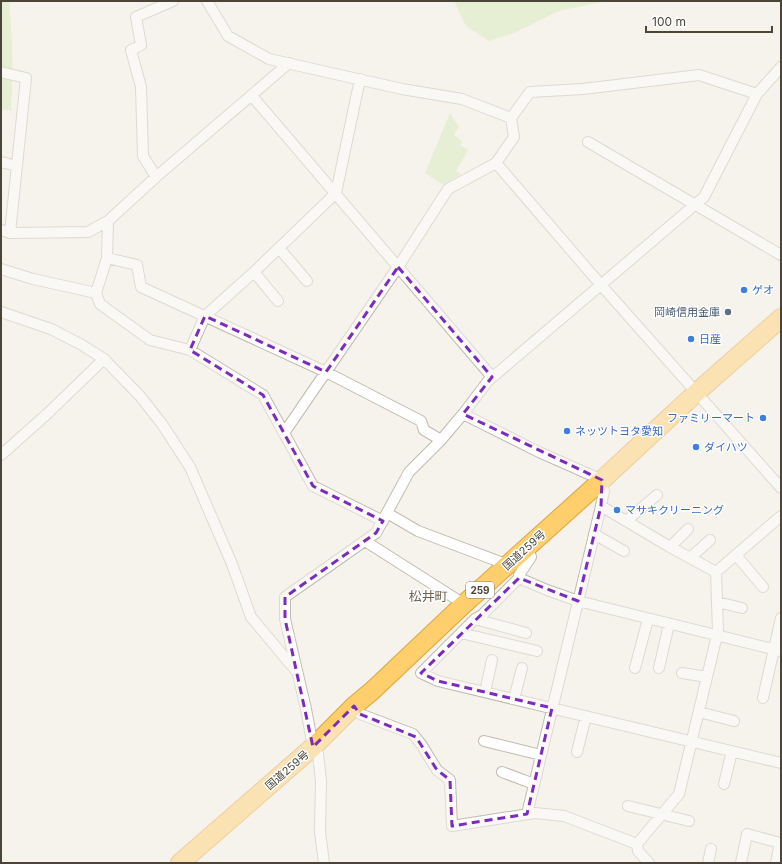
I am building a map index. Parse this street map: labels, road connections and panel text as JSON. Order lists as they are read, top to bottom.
{
  "streets": {
    "highway": ["国道259号", "259"]
  },
  "districts": ["松井町"],
  "places": [
    "ゲオ",
    "岡崎信用金庫",
    "日産",
    "ファミリーマート",
    "ネッツトヨタ愛知",
    "ダイハツ",
    "マサキクリーニング"
  ],
  "scale_bar": "100 m"
}
